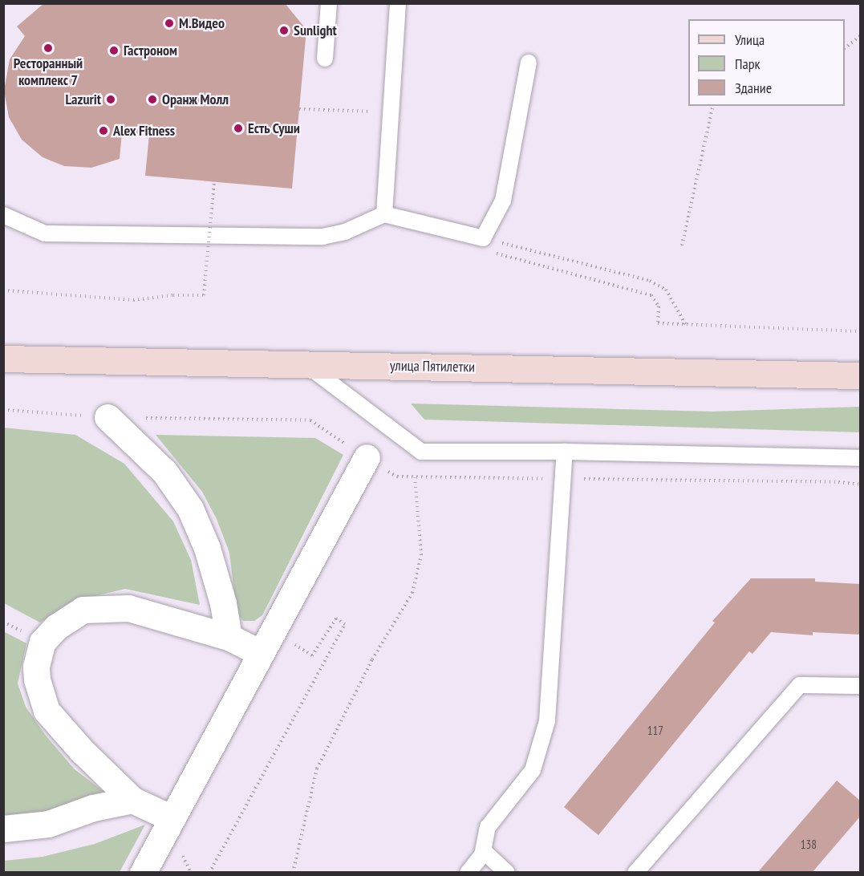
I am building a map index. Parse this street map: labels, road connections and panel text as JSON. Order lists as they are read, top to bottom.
{
  "streets": {
    "main road": ["улица Пятилетки"]
  },
  "places": [
    "М.Видео",
    "Sunlight",
    "Ресторанный комплекс 7",
    "Гастроном",
    "Lazurit",
    "Оранж Молл",
    "Есть Суши",
    "Alex Fitness"
  ],
  "house_numbers": ["117", "138"],
  "legend": ["Улица", "Парк", "Здание"]
}
